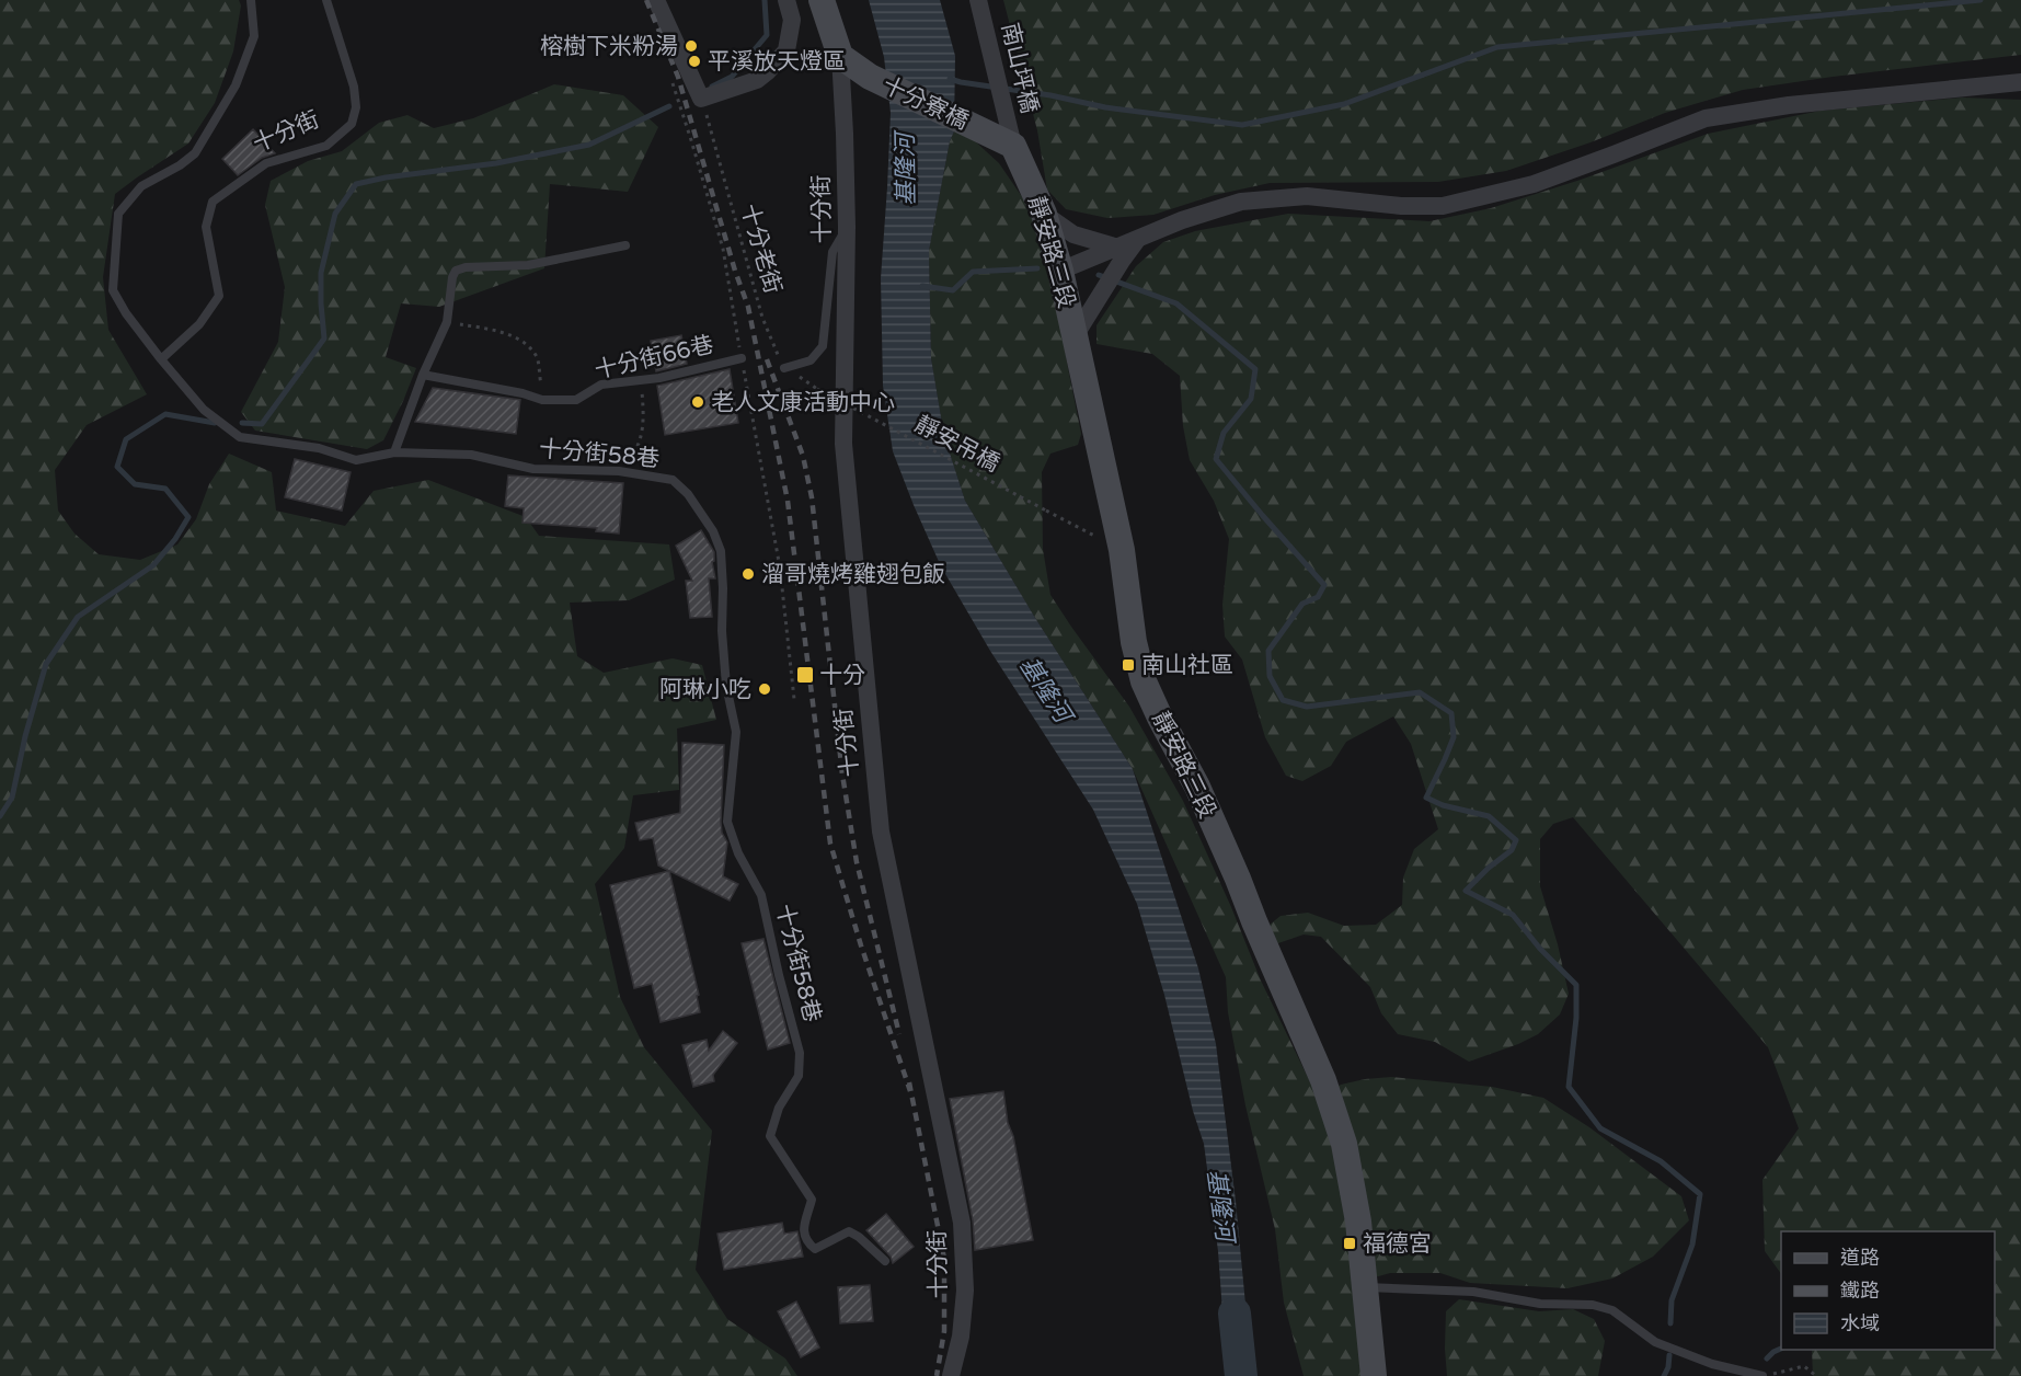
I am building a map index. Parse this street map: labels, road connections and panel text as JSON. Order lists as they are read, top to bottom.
{
  "streets": {
    "main road": ["十分寮橋", "靜安路三段"],
    "street": ["南山坪橋", "十分街"],
    "lane": ["十分街66巷", "十分街58巷"],
    "path": ["十分老街", "靜安吊橋"]
  },
  "crossings": [
    ["南山坪橋", "十分寮橋"],
    ["南山坪橋", "靜安路三段"],
    ["十分寮橋", "十分街"],
    ["十分寮橋", "靜安路三段"],
    ["十分街", "十分街58巷"],
    ["十分老街", "靜安吊橋"],
    ["靜安路三段", "靜安吊橋"]
  ],
  "water": ["基隆河"],
  "places": {
    "other": [
      "榕樹下米粉湯",
      "平溪放天燈區",
      "老人文康活動中心",
      "溜哥燒烤雞翅包飯",
      "阿琳小吃"
    ],
    "transit": ["南山社區", "十分", "福德宮"]
  },
  "legend": ["道路", "鐵路", "水域"]
}
